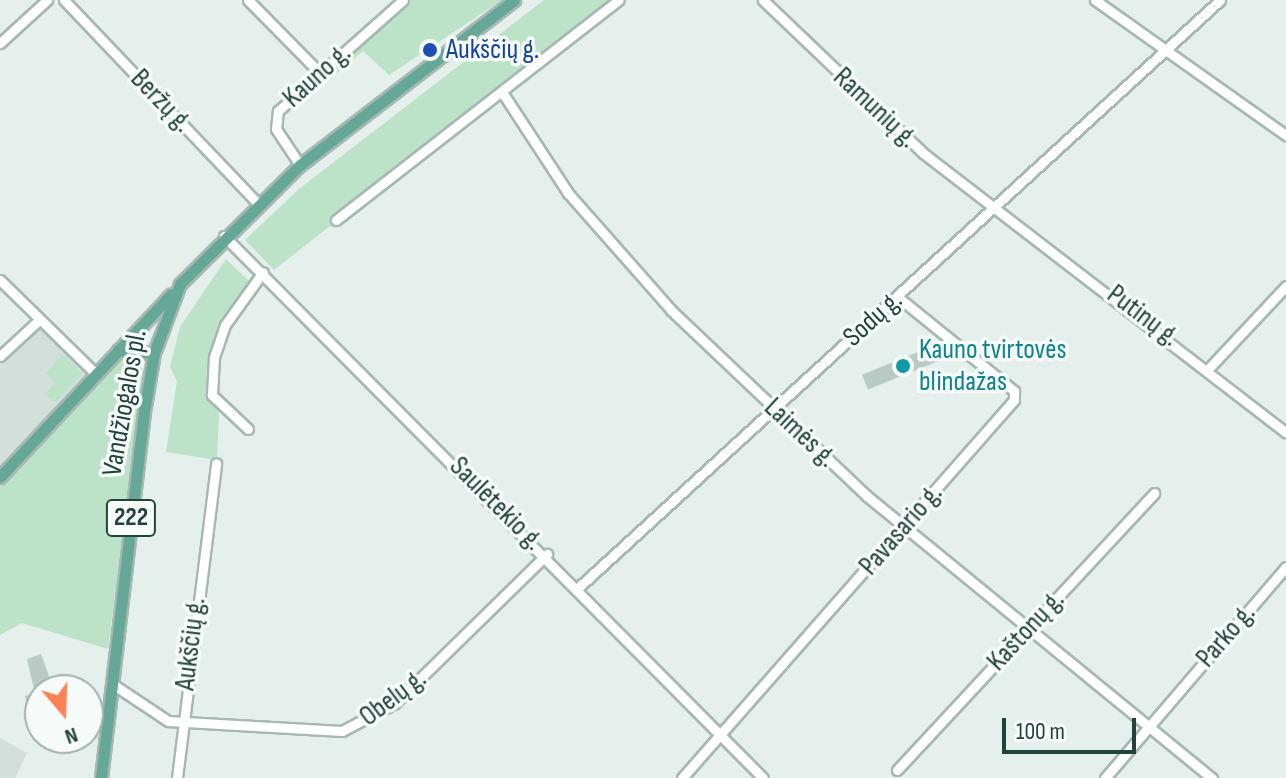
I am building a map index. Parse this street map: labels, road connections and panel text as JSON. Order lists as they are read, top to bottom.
{
  "streets": {
    "main road": ["Vandžiogalos pl.", "222"],
    "street": [
      "Kauno g.",
      "Beržų g.",
      "Ramunių g.",
      "Putinų g.",
      "Sodų g.",
      "Laimės g.",
      "Saulėtekio g.",
      "Pavasario g.",
      "Kaštonų g.",
      "Parko g.",
      "Aukščių g.",
      "Obelų g."
    ]
  },
  "crossings": [
    ["Kauno g.", "Vandžiogalos pl."],
    ["Beržų g.", "Vandžiogalos pl."],
    ["Ramunių g.", "Putinų g."],
    ["Ramunių g.", "Sodų g."],
    ["Putinų g.", "Sodų g."],
    ["Sodų g.", "Laimės g."],
    ["Sodų g.", "Saulėtekio g."],
    ["Sodų g.", "Pavasario g."],
    ["Vandžiogalos pl.", "Saulėtekio g."],
    ["Vandžiogalos pl.", "Obelų g."],
    ["Laimės g.", "Pavasario g."],
    ["Laimės g.", "Kaštonų g."],
    ["Laimės g.", "Parko g."],
    ["Saulėtekio g.", "Pavasario g."],
    ["Saulėtekio g.", "Obelų g."],
    ["Aukščių g.", "Obelų g."]
  ],
  "places": ["Aukščių g.", "Kauno tvirtovės blindažas"],
  "scale_bar": "100 m",
  "north": "bottom"
}
